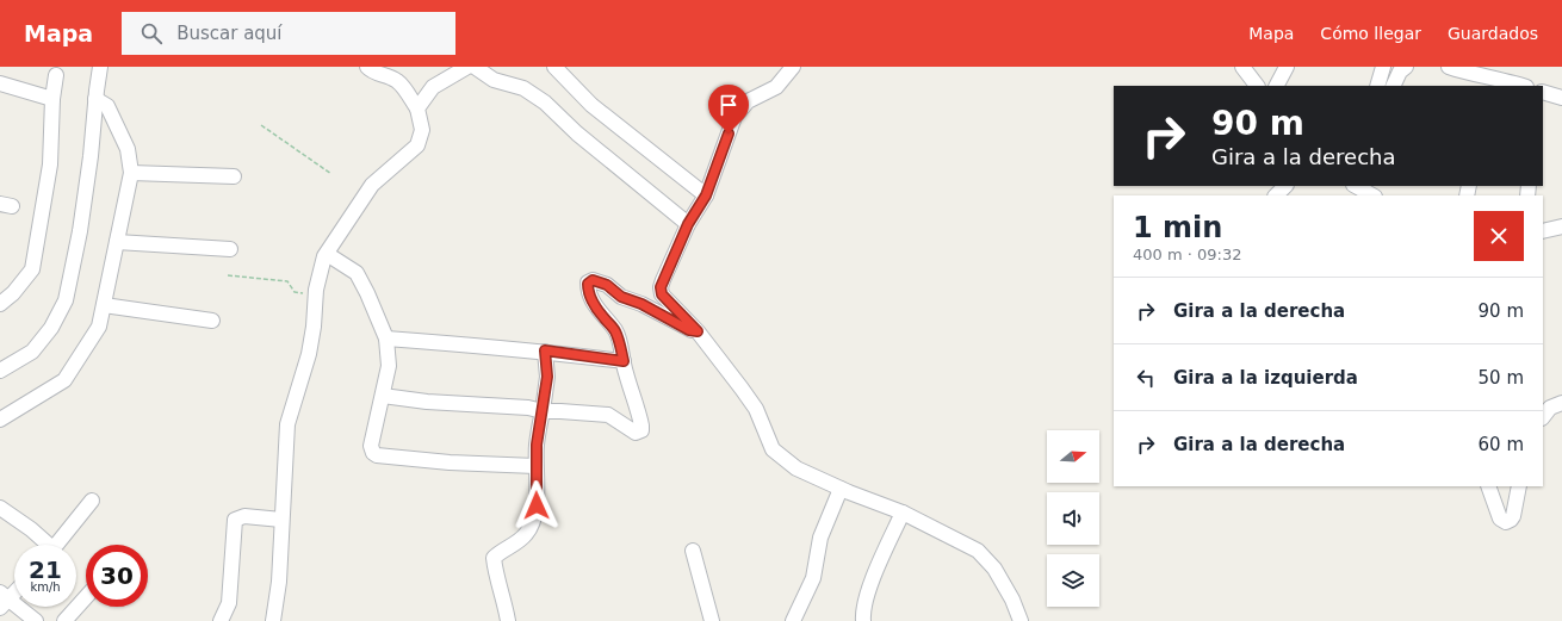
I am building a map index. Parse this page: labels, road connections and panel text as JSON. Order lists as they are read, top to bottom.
{
  "north": "right",
  "page": {
    "header": "Mapa",
    "search": "Buscar aquí",
    "nav": ["Mapa", "Cómo llegar", "Guardados"],
    "turn": ["90 m", "Gira a la derecha"],
    "heading": ["1 min", "400 m · 09:32"],
    "list": [
      {
        "name": "Gira a la derecha",
        "value": "90 m"
      },
      {
        "name": "Gira a la izquierda",
        "value": "50 m"
      },
      {
        "name": "Gira a la derecha",
        "value": "60 m"
      }
    ],
    "speed": "21 km/h",
    "limit": "30"
  }
}
